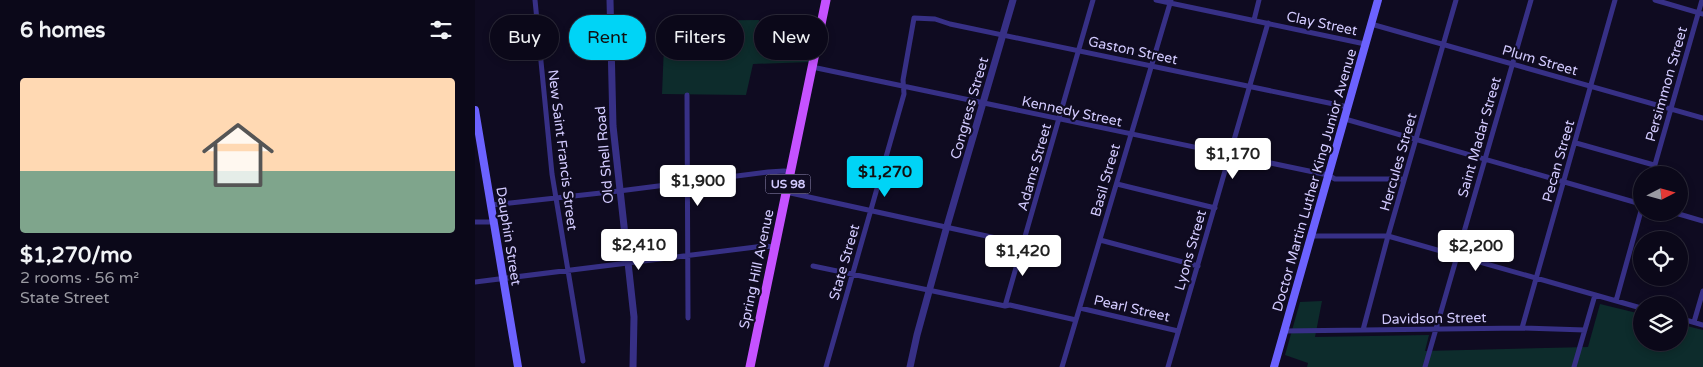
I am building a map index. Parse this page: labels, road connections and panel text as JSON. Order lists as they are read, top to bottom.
{
  "streets": {
    "main road": [
      "Doctor Martin Luther King Junior Avenue",
      "US 98",
      "Dauphin Street",
      "Spring Hill Avenue"
    ],
    "street": [
      "Clay Street",
      "Gaston Street",
      "Plum Street",
      "Persimmon Street",
      "Congress Street",
      "Kennedy Street",
      "Saint Madar Street",
      "New Saint Francis Street",
      "Old Shell Road",
      "Pecan Street",
      "Hercules Street",
      "Adams Street",
      "Basil Street",
      "Lyons Street",
      "State Street",
      "Pearl Street",
      "Davidson Street"
    ]
  },
  "crossings": [
    ["Clay Street", "Basil Street"],
    ["Clay Street", "Doctor Martin Luther King Junior Avenue"],
    ["Clay Street", "Lyons Street"],
    ["Gaston Street", "Congress Street"],
    ["Gaston Street", "Adams Street"],
    ["Gaston Street", "Basil Street"],
    ["Gaston Street", "Doctor Martin Luther King Junior Avenue"],
    ["Gaston Street", "Lyons Street"],
    ["Gaston Street", "State Street"],
    ["Plum Street", "Persimmon Street"],
    ["Plum Street", "Saint Madar Street"],
    ["Plum Street", "Pecan Street"],
    ["Plum Street", "Hercules Street"],
    ["Plum Street", "Doctor Martin Luther King Junior Avenue"],
    ["Congress Street", "Kennedy Street"],
    ["Kennedy Street", "Hercules Street"],
    ["Kennedy Street", "Adams Street"],
    ["Kennedy Street", "Basil Street"],
    ["Kennedy Street", "Doctor Martin Luther King Junior Avenue"],
    ["Kennedy Street", "Lyons Street"],
    ["Kennedy Street", "State Street"],
    ["Kennedy Street", "Spring Hill Avenue"],
    ["Saint Madar Street", "Davidson Street"],
    ["Pecan Street", "Davidson Street"],
    ["Hercules Street", "Davidson Street"],
    ["Basil Street", "Pearl Street"],
    ["Doctor Martin Luther King Junior Avenue", "Davidson Street"],
    ["Lyons Street", "Pearl Street"]
  ],
  "north": "right",
  "page": {
    "heading": "6 homes",
    "chip": [
      "Buy",
      "Rent",
      "Filters",
      "New"
    ],
    "list": [
      {
        "name": "$1,270/mo",
        "note": "2 rooms · 56 m² · State Street"
      }
    ],
    "price": [
      "$1,170",
      "$1,270",
      "$1,900",
      "$2,410",
      "$2,200",
      "$1,420"
    ]
  }
}
